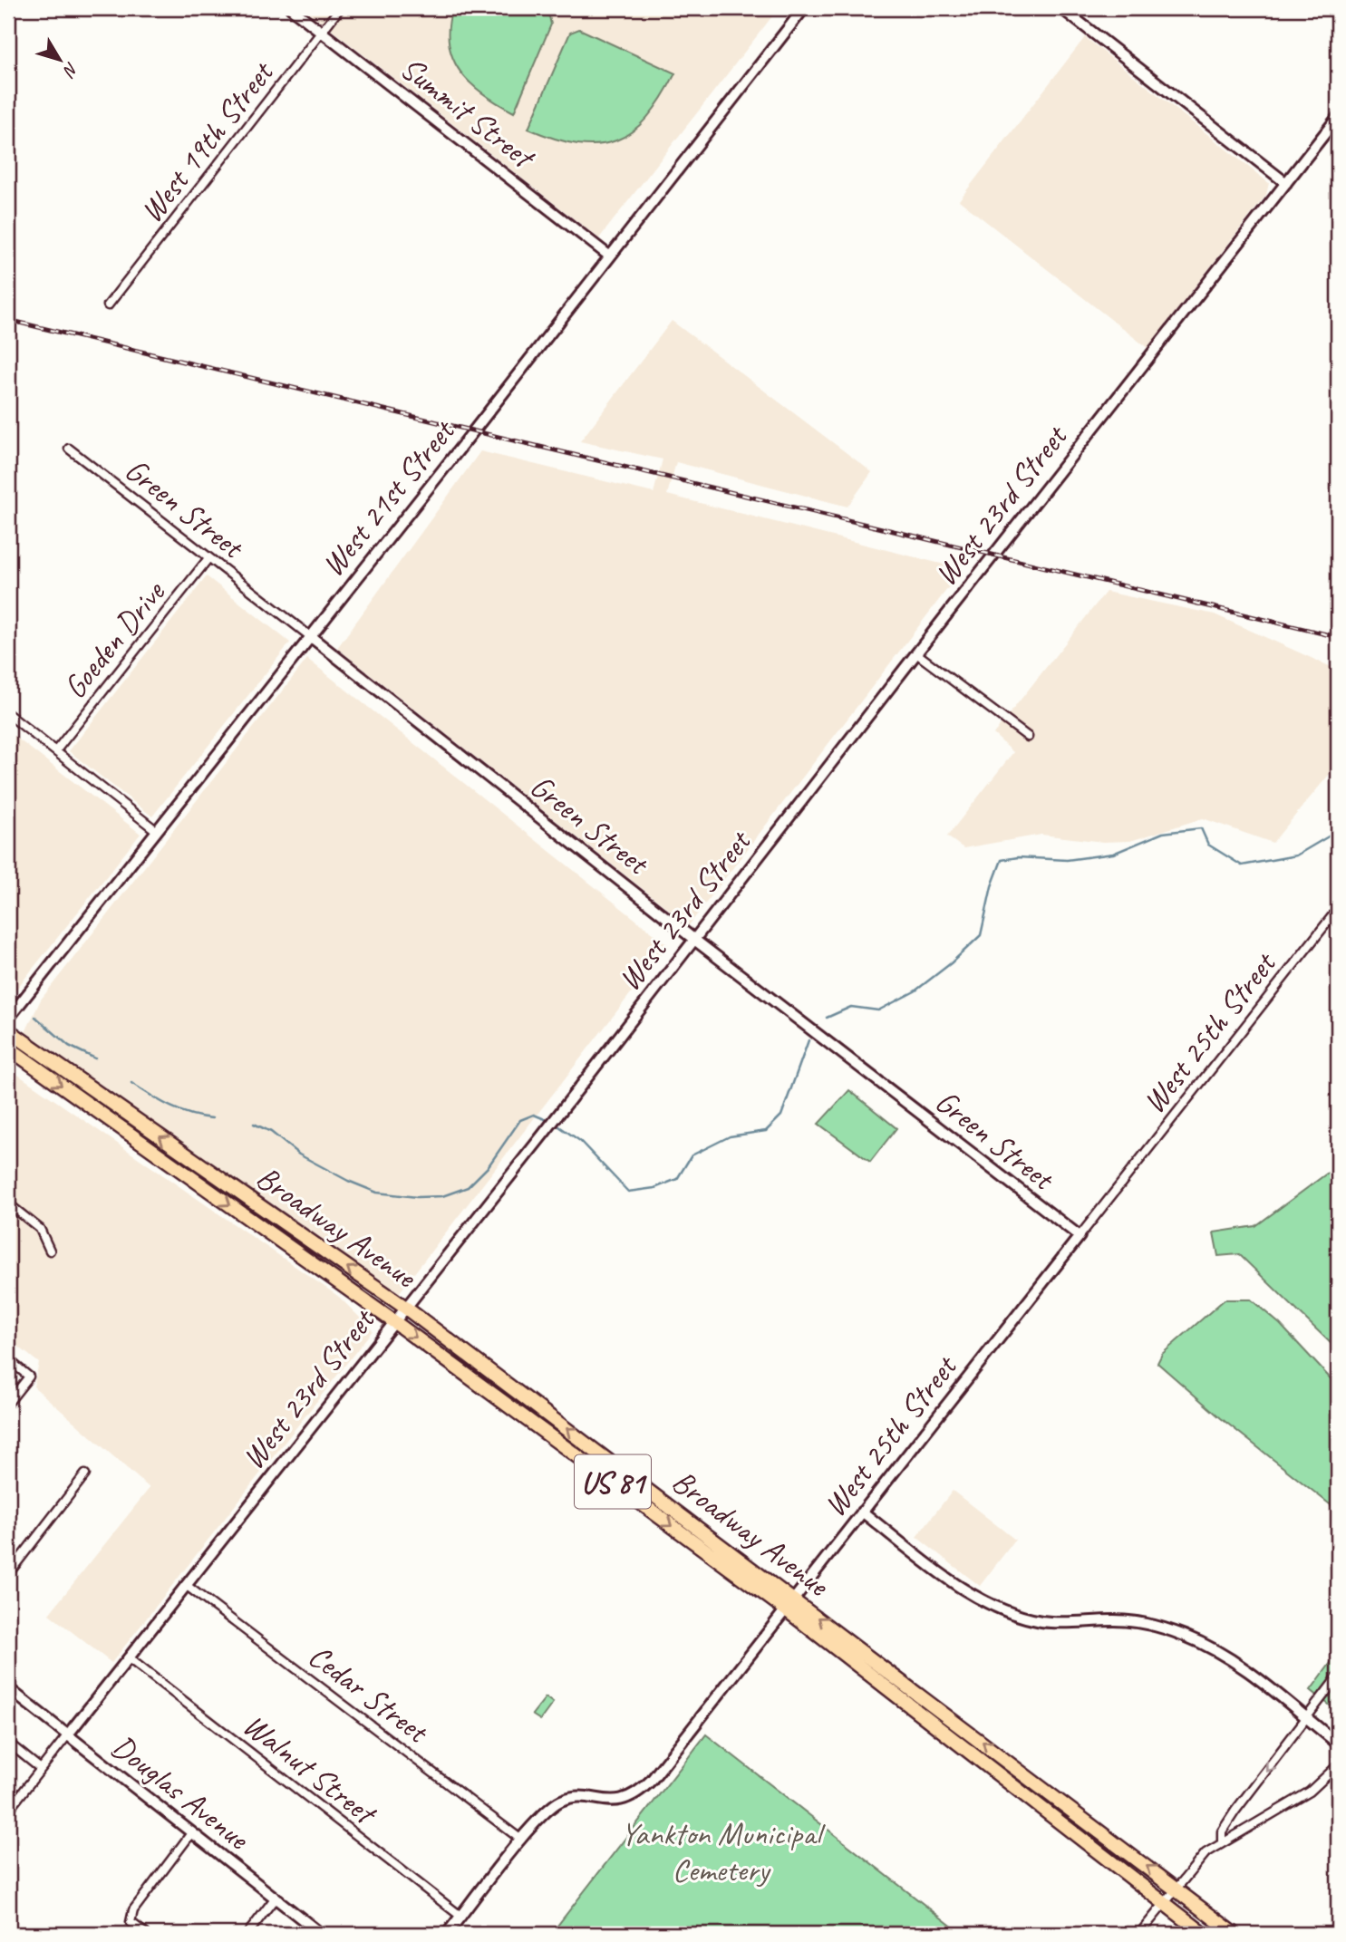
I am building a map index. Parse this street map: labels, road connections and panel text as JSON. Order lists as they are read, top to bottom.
{
  "streets": {
    "highway": ["Broadway Avenue", "US 81"],
    "street": [
      "Summit Street",
      "West 19th Street",
      "West 21st Street",
      "West 23rd Street",
      "Green Street",
      "Goeden Drive",
      "West 25th Street",
      "Cedar Street",
      "Walnut Street",
      "Douglas Avenue"
    ]
  },
  "crossings": [
    ["Summit Street", "West 19th Street"],
    ["Summit Street", "West 21st Street"],
    ["West 21st Street", "Green Street"],
    ["West 23rd Street", "Green Street"],
    ["West 23rd Street", "Broadway Avenue"],
    ["West 23rd Street", "Cedar Street"],
    ["West 23rd Street", "Walnut Street"],
    ["West 23rd Street", "Douglas Avenue"],
    ["Green Street", "Goeden Drive"],
    ["Green Street", "West 25th Street"],
    ["West 25th Street", "Broadway Avenue"],
    ["West 25th Street", "Cedar Street"],
    ["West 25th Street", "Walnut Street"]
  ],
  "parks": ["Yankton Municipal Cemetery"],
  "north": "bottom right"
}
